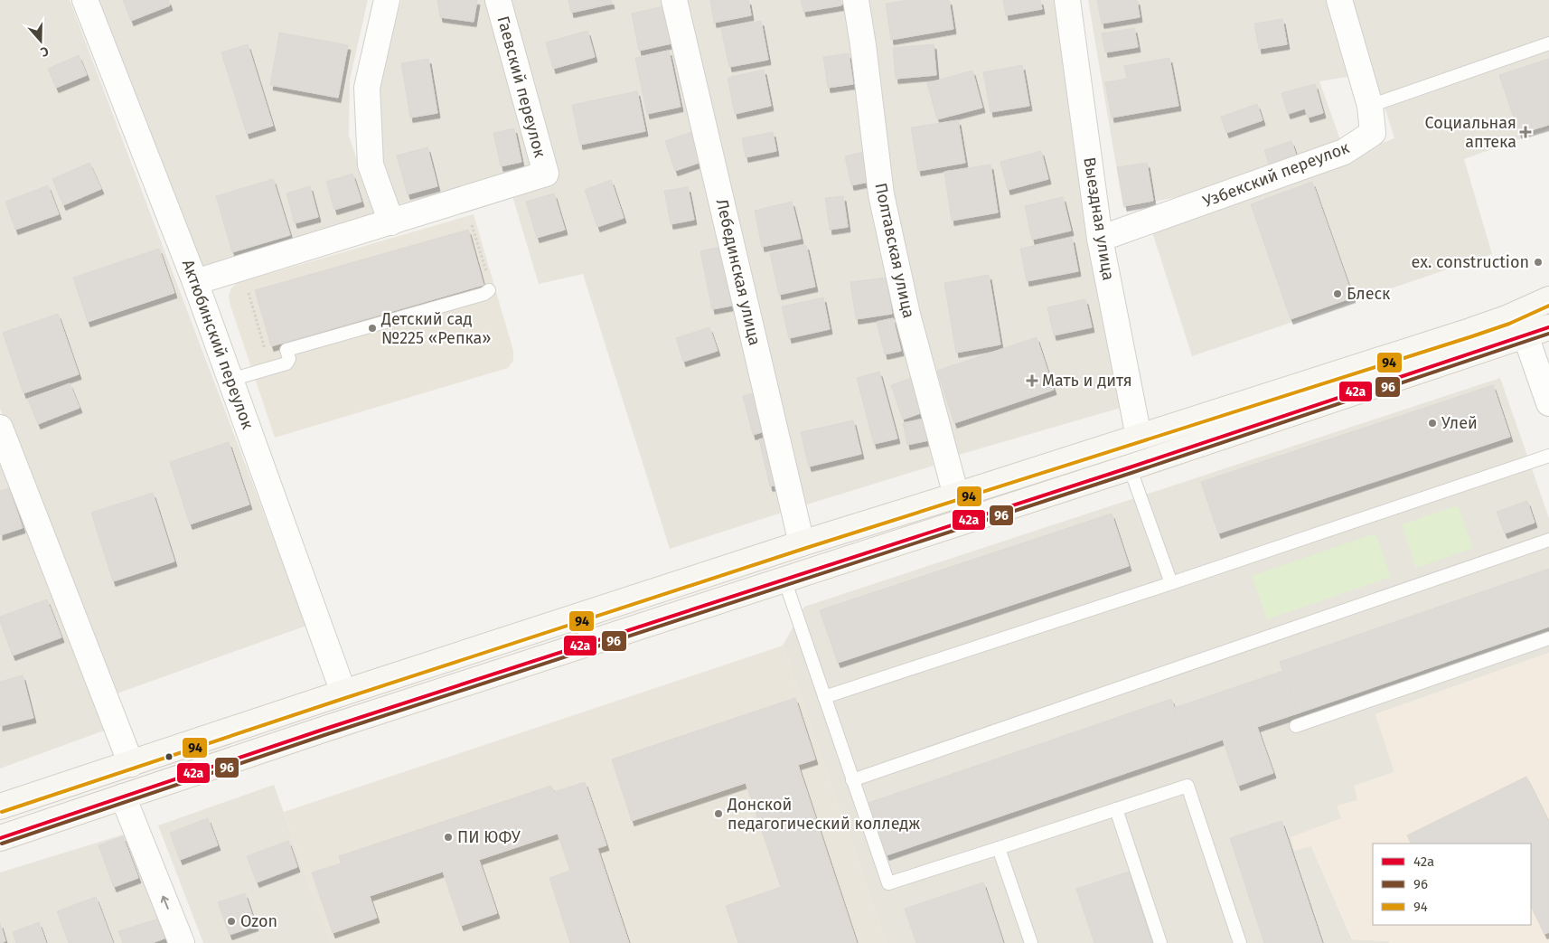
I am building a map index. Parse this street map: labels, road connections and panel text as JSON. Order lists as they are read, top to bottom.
{
  "streets": {
    "street": [
      "Гаевский переулок",
      "Узбекский переулок",
      "Выездная улица",
      "Полтавская улица",
      "Лебединская улица",
      "Актюбинский переулок"
    ]
  },
  "crossings": [
    ["Гаевский переулок", "Актюбинский переулок"],
    ["Узбекский переулок", "Выездная улица"]
  ],
  "places": {
    "health": ["Социальная аптека", "Мать и дитя"],
    "other": [
      "ex. construction",
      "Блеск",
      "Детский сад №225 «Репка»",
      "Улей",
      "Донской педагогический колледж",
      "ПИ ЮФУ",
      "Ozon"
    ]
  },
  "lines": ["transit line 94", "transit line 42a", "transit line 96"],
  "legend": ["42a", "96", "94"],
  "north": "bottom"
}
